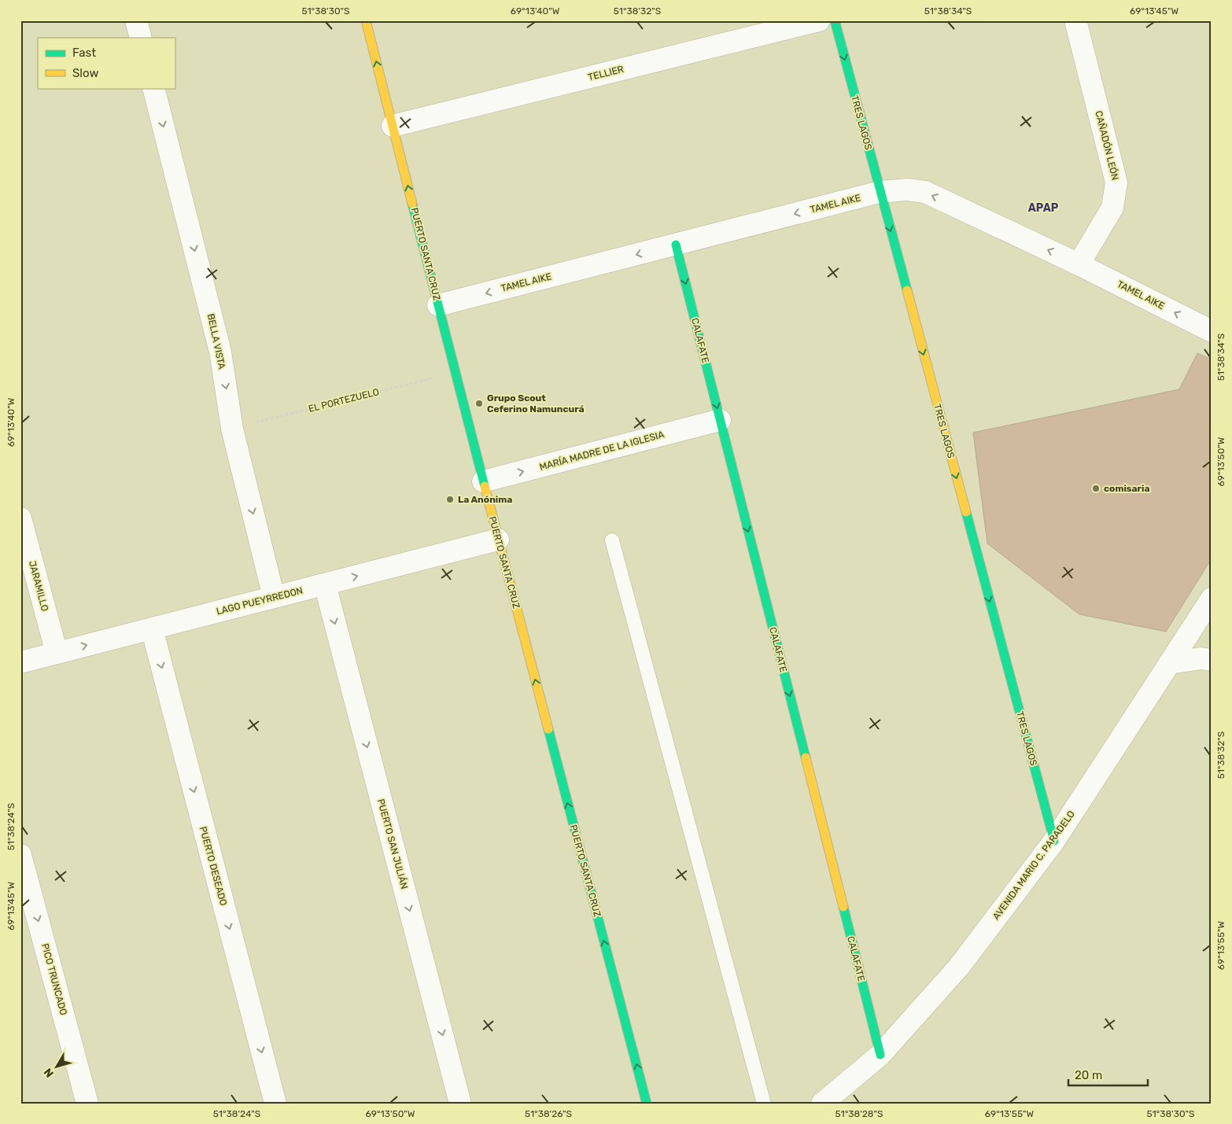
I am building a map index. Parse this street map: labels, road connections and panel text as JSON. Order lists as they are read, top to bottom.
{
  "streets": {
    "street": [
      "TELLIER",
      "TRES LAGOS",
      "CAÑADÓN LEÓN",
      "TAMEL AIKE",
      "PUERTO SANTA CRUZ",
      "CALAFATE",
      "BELLA VISTA",
      "MARÍA MADRE DE LA IGLESIA",
      "JARAMILLO",
      "LAGO PUEYRREDON",
      "PUERTO SAN JULIÁN",
      "AVENIDA MARIO C. PARADELO",
      "PUERTO DESEADO",
      "PICO TRUNCADO"
    ],
    "path": ["EL PORTEZUELO"]
  },
  "crossings": [
    ["TELLIER", "PUERTO SANTA CRUZ"],
    ["TRES LAGOS", "TAMEL AIKE"],
    ["TRES LAGOS", "AVENIDA MARIO C. PARADELO"],
    ["CAÑADÓN LEÓN", "TAMEL AIKE"],
    ["TAMEL AIKE", "PUERTO SANTA CRUZ"],
    ["TAMEL AIKE", "CALAFATE"],
    ["PUERTO SANTA CRUZ", "EL PORTEZUELO"],
    ["PUERTO SANTA CRUZ", "MARÍA MADRE DE LA IGLESIA"],
    ["PUERTO SANTA CRUZ", "LAGO PUEYRREDON"],
    ["CALAFATE", "MARÍA MADRE DE LA IGLESIA"],
    ["CALAFATE", "AVENIDA MARIO C. PARADELO"],
    ["BELLA VISTA", "EL PORTEZUELO"],
    ["BELLA VISTA", "LAGO PUEYRREDON"],
    ["JARAMILLO", "LAGO PUEYRREDON"],
    ["LAGO PUEYRREDON", "PUERTO SAN JULIÁN"],
    ["LAGO PUEYRREDON", "PUERTO DESEADO"]
  ],
  "one_way": [
    "TRES LAGOS",
    "TAMEL AIKE",
    "PUERTO SANTA CRUZ",
    "CALAFATE",
    "BELLA VISTA",
    "MARÍA MADRE DE LA IGLESIA",
    "LAGO PUEYRREDON",
    "PUERTO SAN JULIÁN",
    "PUERTO DESEADO",
    "PICO TRUNCADO"
  ],
  "districts": ["APAP"],
  "places": ["Grupo Scout Ceferino Namuncurá", "comisaria", "La Anónima"],
  "legend": ["Fast", "Slow"],
  "scale_bar": "20 m",
  "north": "bottom left",
  "coordinates": [
    "51°38'30\"S",
    "69°13'40\"W",
    "51°38'32\"S",
    "51°38'34\"S",
    "69°13'45\"W",
    "69°13'50\"W",
    "51°38'24\"S",
    "69°13'55\"W",
    "51°38'26\"S",
    "51°38'28\"S"
  ]
}
